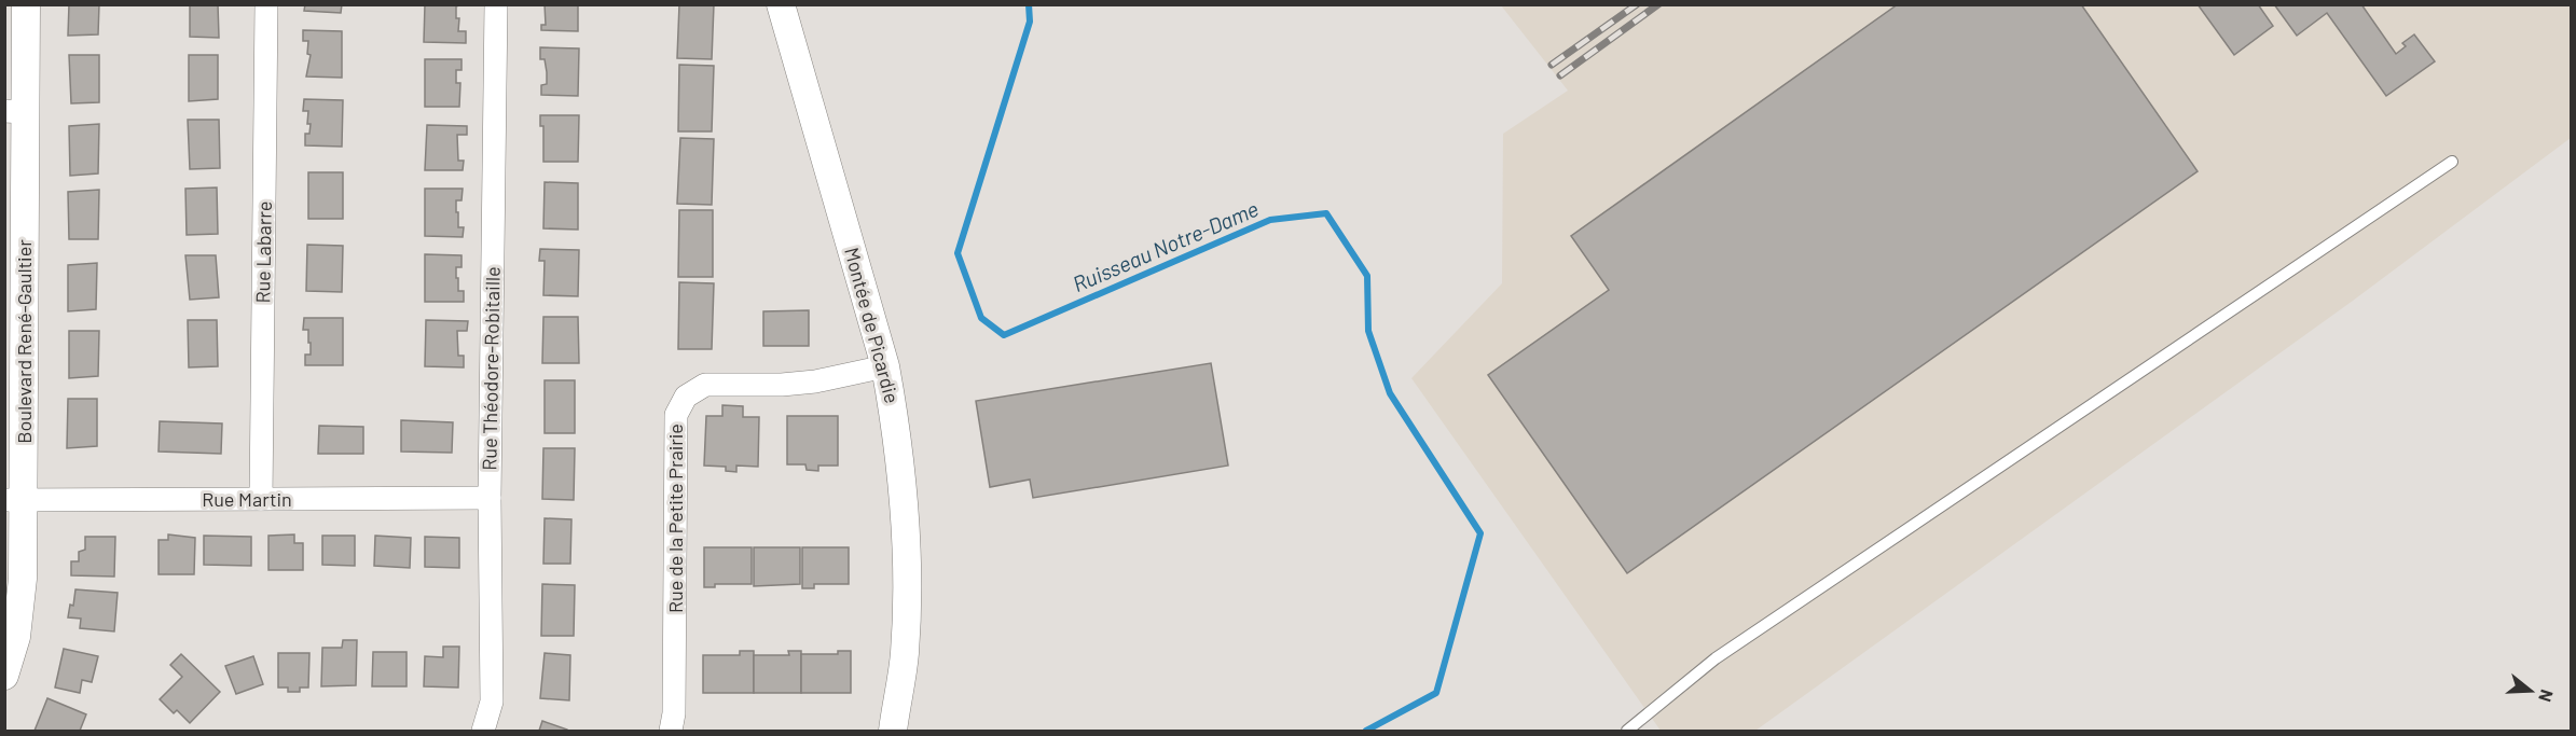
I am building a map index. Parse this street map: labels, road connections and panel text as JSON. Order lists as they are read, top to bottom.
{
  "streets": {
    "street": [
      "Rue Labarre",
      "Montée de Picardie",
      "Boulevard René-Gaultier",
      "Rue Théodore-Robitaille",
      "Rue Martin",
      "Rue de la Petite Prairie"
    ]
  },
  "crossings": [
    ["Rue Labarre", "Rue Martin"],
    ["Montée de Picardie", "Rue de la Petite Prairie"],
    ["Boulevard René-Gaultier", "Rue Martin"],
    ["Rue Théodore-Robitaille", "Rue Martin"]
  ],
  "water": ["Ruisseau Notre-Dame"],
  "north": "right"
}
